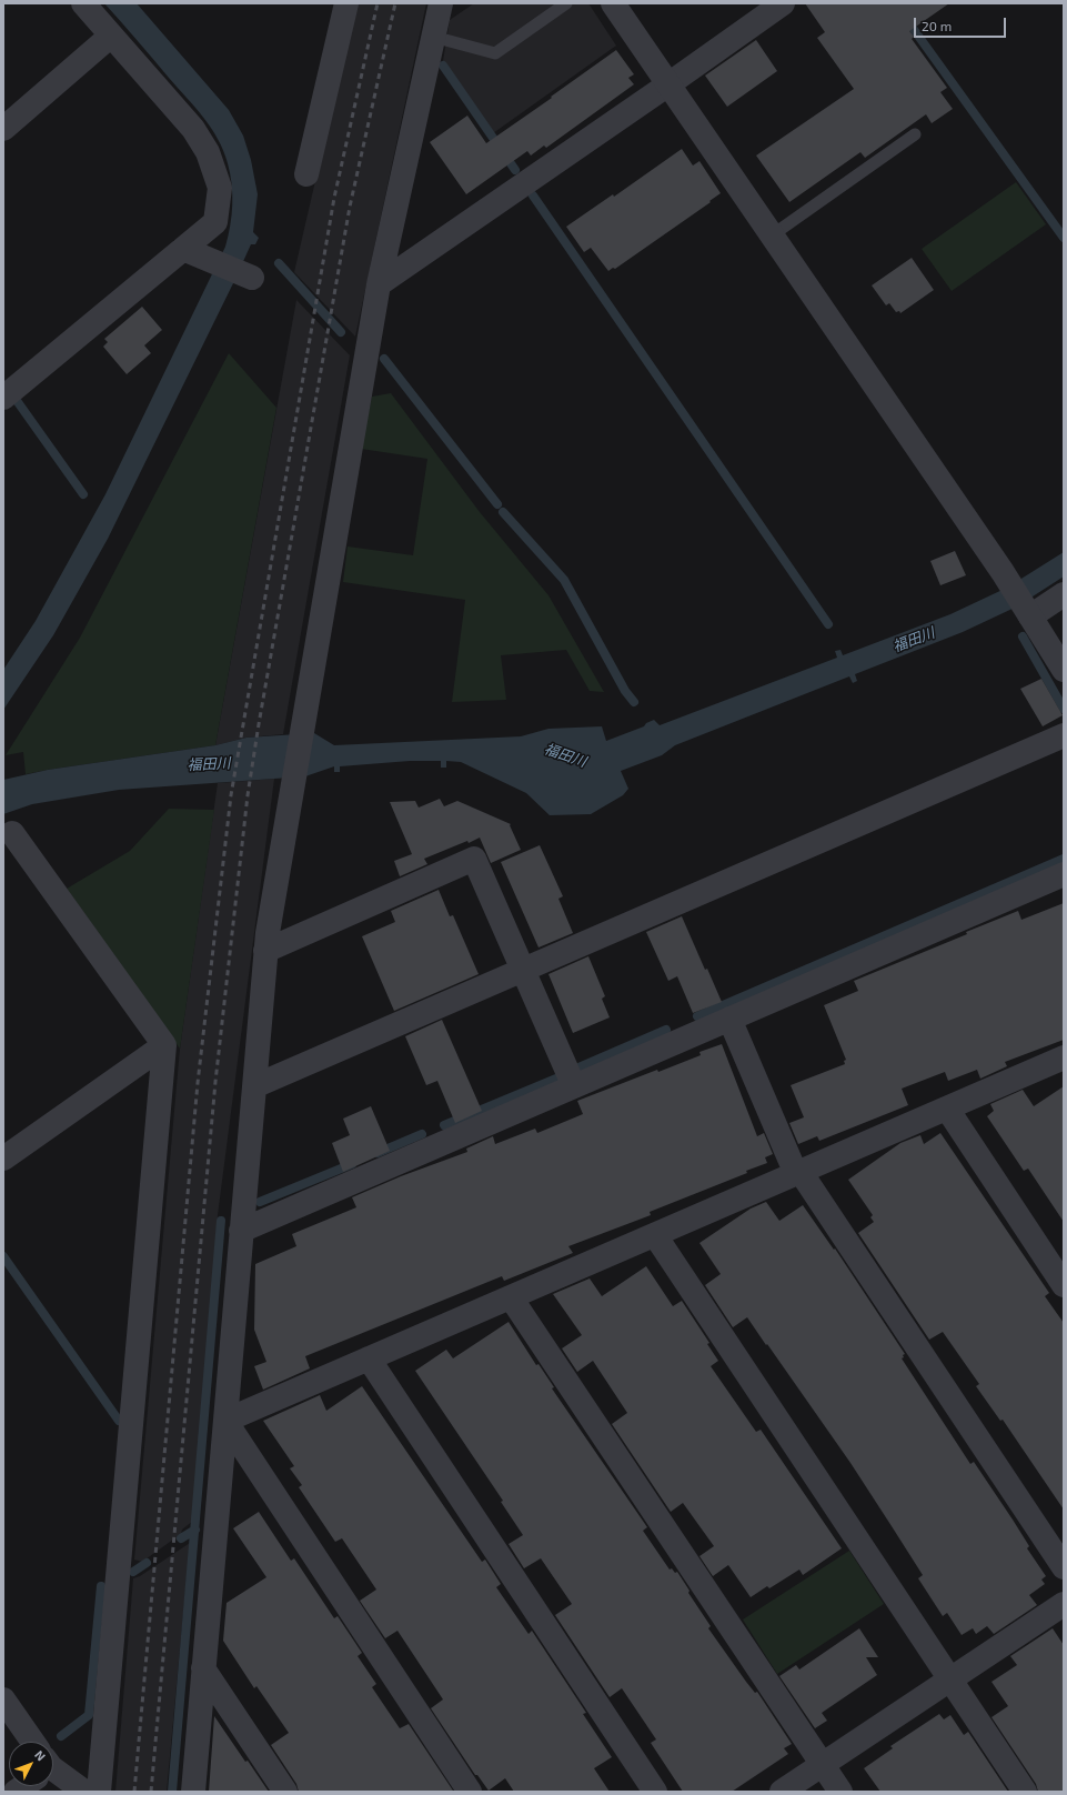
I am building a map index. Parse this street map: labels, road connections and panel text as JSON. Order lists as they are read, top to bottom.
{
  "water": ["福田川"],
  "scale_bar": "20 m",
  "north": "top right"
}
